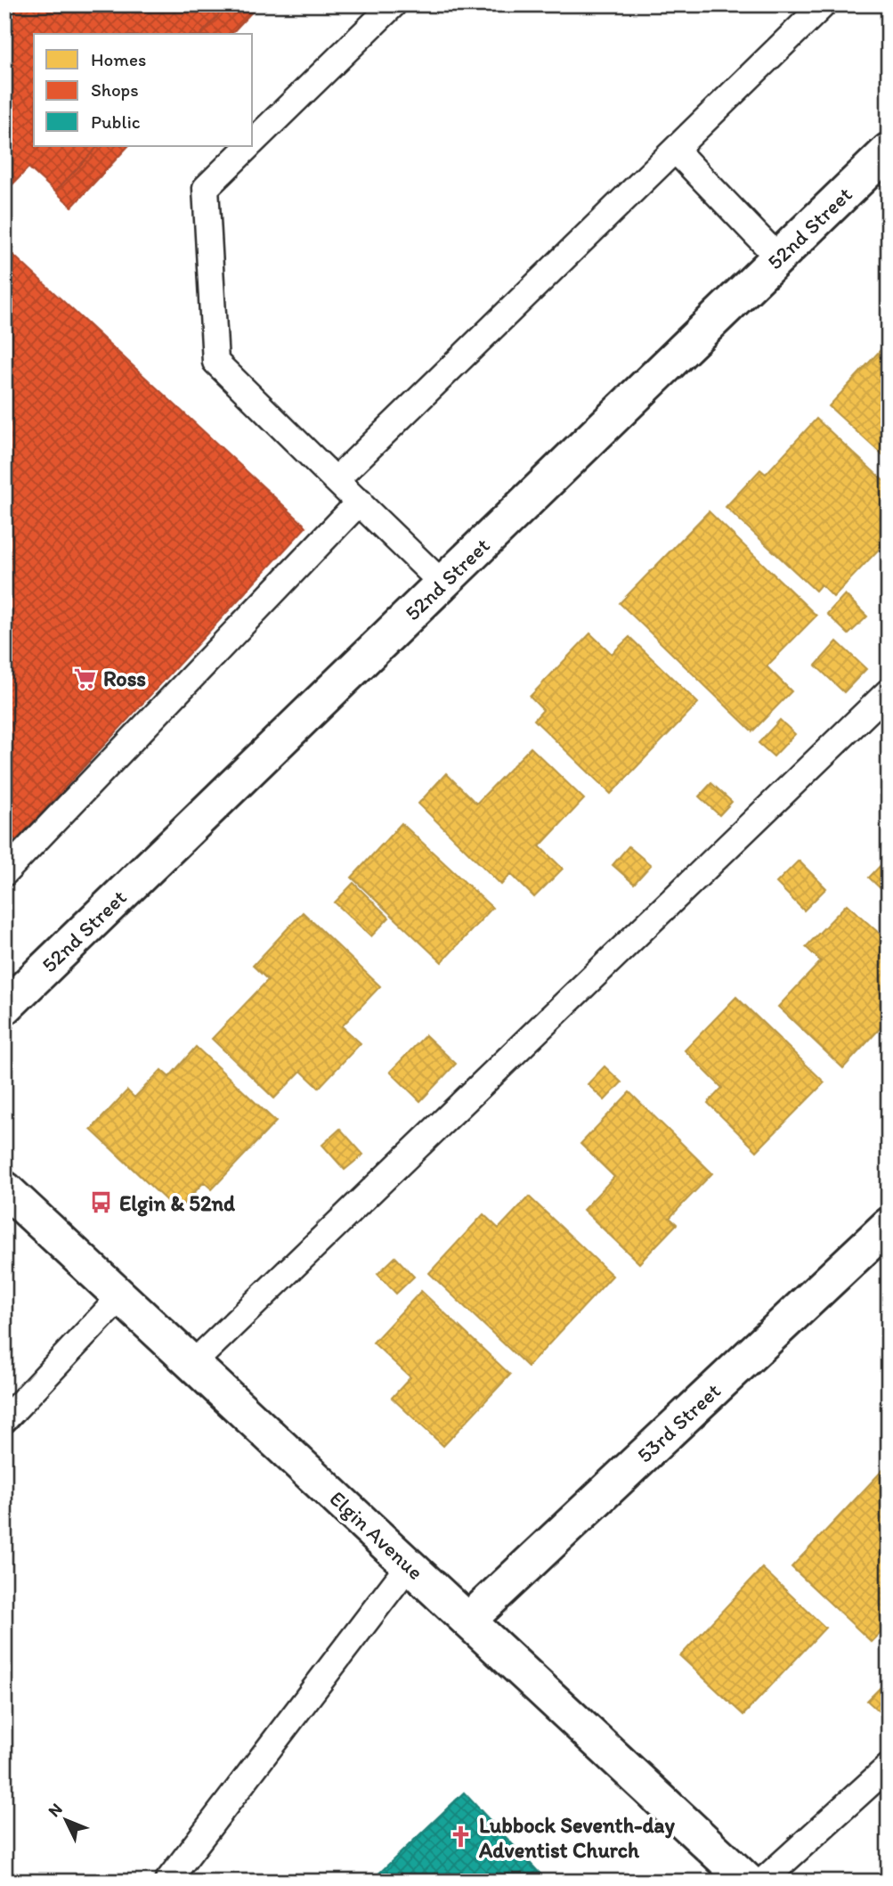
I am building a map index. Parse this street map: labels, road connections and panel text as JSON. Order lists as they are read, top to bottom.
{
  "streets": {
    "street": ["52nd Street", "53rd Street", "Elgin Avenue"]
  },
  "crossings": [
    ["53rd Street", "Elgin Avenue"]
  ],
  "places": {
    "supermarket": ["Ross"],
    "bus stop": ["Elgin & 52nd"],
    "church": ["Lubbock Seventh-day Adventist Church"]
  },
  "legend": ["Homes", "Shops", "Public"],
  "north": "top left"
}
